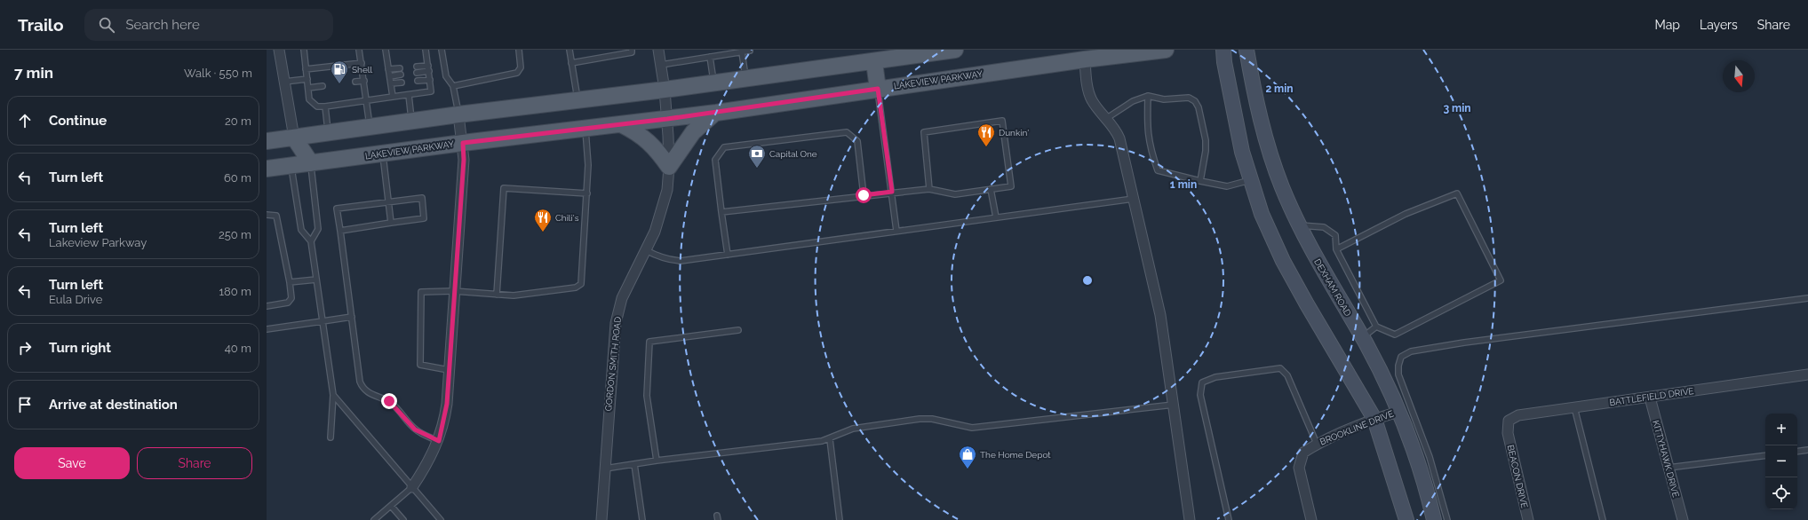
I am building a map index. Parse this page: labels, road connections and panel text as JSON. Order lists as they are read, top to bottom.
{
  "streets": {
    "main road": ["LAKEVIEW PARKWAY"],
    "street": [
      "DEXHAM ROAD",
      "GORDON SMITH ROAD",
      "BATTLEFIELD DRIVE",
      "BROOKLINE DRIVE",
      "KITTYHAWK DRIVE",
      "BEACON DRIVE"
    ]
  },
  "crossings": [
    ["LAKEVIEW PARKWAY", "GORDON SMITH ROAD"],
    ["DEXHAM ROAD", "BROOKLINE DRIVE"],
    ["BATTLEFIELD DRIVE", "KITTYHAWK DRIVE"],
    ["BATTLEFIELD DRIVE", "BEACON DRIVE"]
  ],
  "places": {
    "fuel station": ["Shell"],
    "restaurant": ["Dunkin'", "Chili's"],
    "bank": ["Capital One"],
    "shop": ["The Home Depot"]
  },
  "north": "bottom",
  "page": {
    "header": "Trailo",
    "search": "Search here",
    "nav": ["Map", "Layers", "Share"],
    "heading": ["7 min", "Walk · 550 m"],
    "list": [
      ["Continue", "20 m"],
      ["Turn left", "60 m"],
      ["Turn left", "Lakeview Parkway", "250 m"],
      ["Turn left", "Eula Drive", "180 m"],
      ["Turn right", "40 m"],
      "Arrive at destination"
    ],
    "map_buttons": ["+", "−"],
    "buttons": ["Save", "Share"]
  },
  "rings": ["2 min", "3 min", "1 min"]
}
